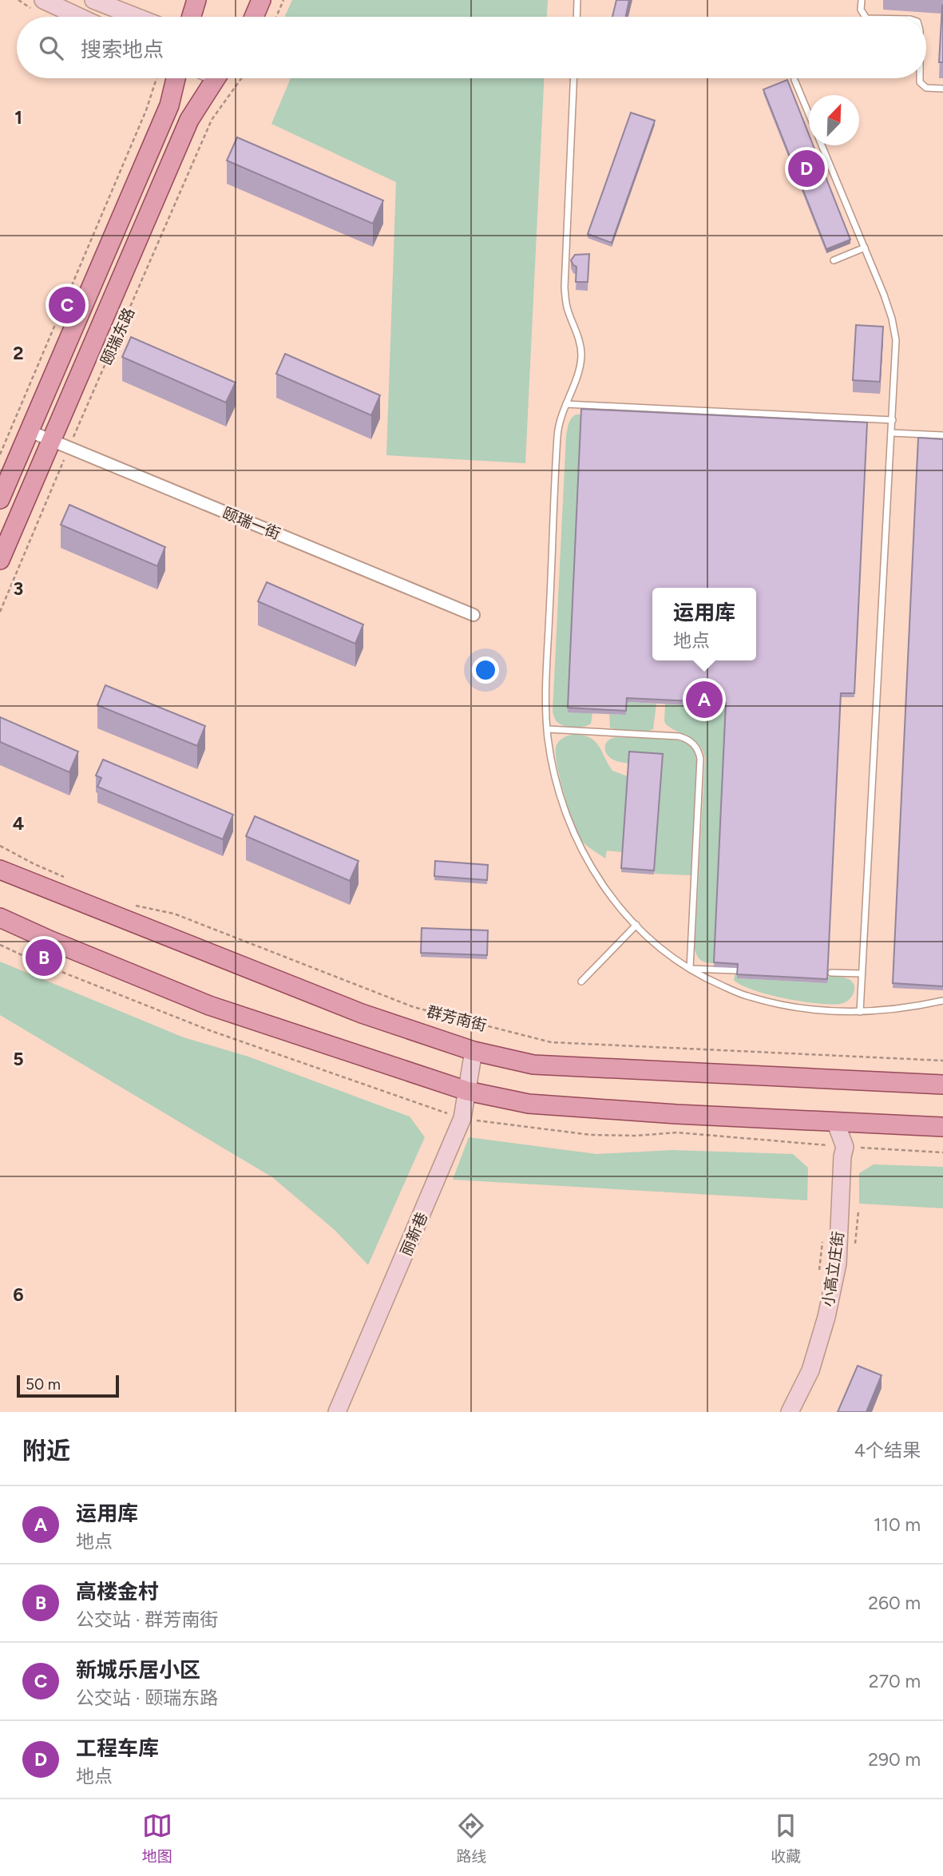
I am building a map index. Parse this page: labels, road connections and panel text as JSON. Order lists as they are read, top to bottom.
{
  "streets": {
    "main road": ["颐瑞东路", "群芳南街"],
    "street": ["颐瑞一街", "丽新巷", "小高立庄街"]
  },
  "crossings": [
    ["颐瑞东路", "颐瑞一街"],
    ["群芳南街", "丽新巷"]
  ],
  "scale_bar": "50 m",
  "north": "top right",
  "page": {
    "search": "搜索地点",
    "pins": [
      "D",
      "C",
      "A",
      "B"
    ],
    "popup": ["运用库", "地点"],
    "scale": "50 m",
    "heading": ["附近", "4个结果"],
    "list": [
      {
        "mark": "A",
        "name": "运用库",
        "note": "地点",
        "value": "110 m"
      },
      {
        "mark": "B",
        "name": "高楼金村",
        "note": "公交站 · 群芳南街",
        "value": "260 m"
      },
      {
        "mark": "C",
        "name": "新城乐居小区",
        "note": "公交站 · 颐瑞东路",
        "value": "270 m"
      },
      {
        "mark": "D",
        "name": "工程车库",
        "note": "地点",
        "value": "290 m"
      }
    ],
    "nav": ["地图", "路线", "收藏"]
  },
  "grid": {
    "rows": [
      "1",
      "2",
      "3",
      "4",
      "5",
      "6"
    ]
  }
}
